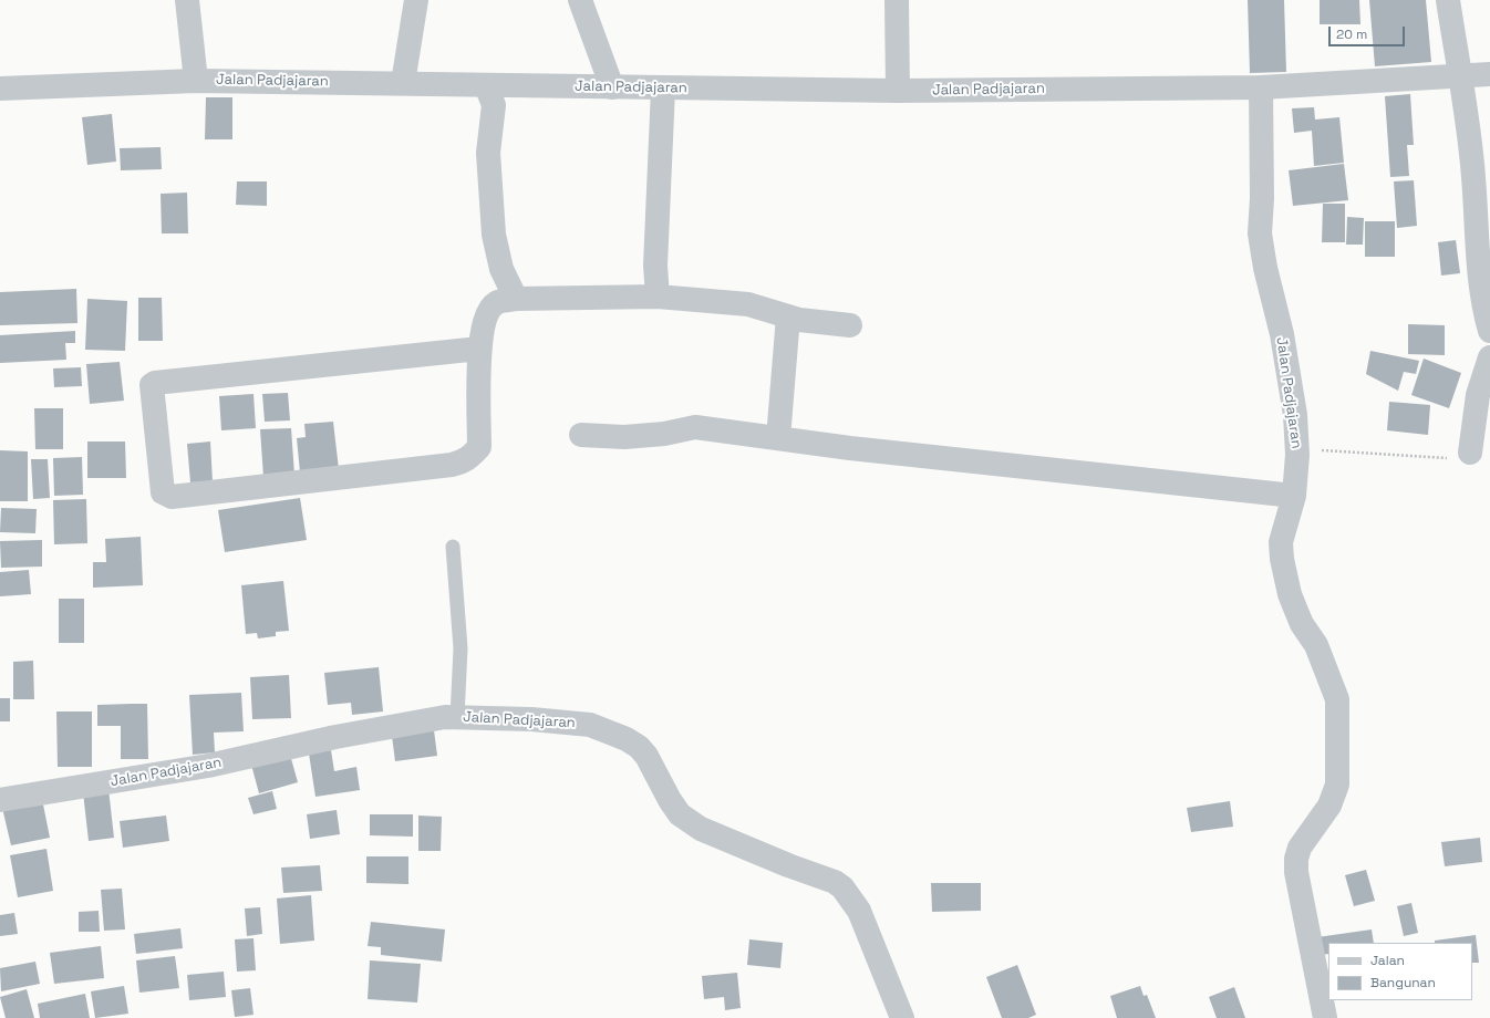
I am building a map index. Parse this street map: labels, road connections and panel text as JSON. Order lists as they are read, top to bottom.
{
  "streets": {
    "street": ["Jalan Padjajaran"]
  },
  "legend": ["Jalan", "Bangunan"],
  "scale_bar": "20 m"
}
